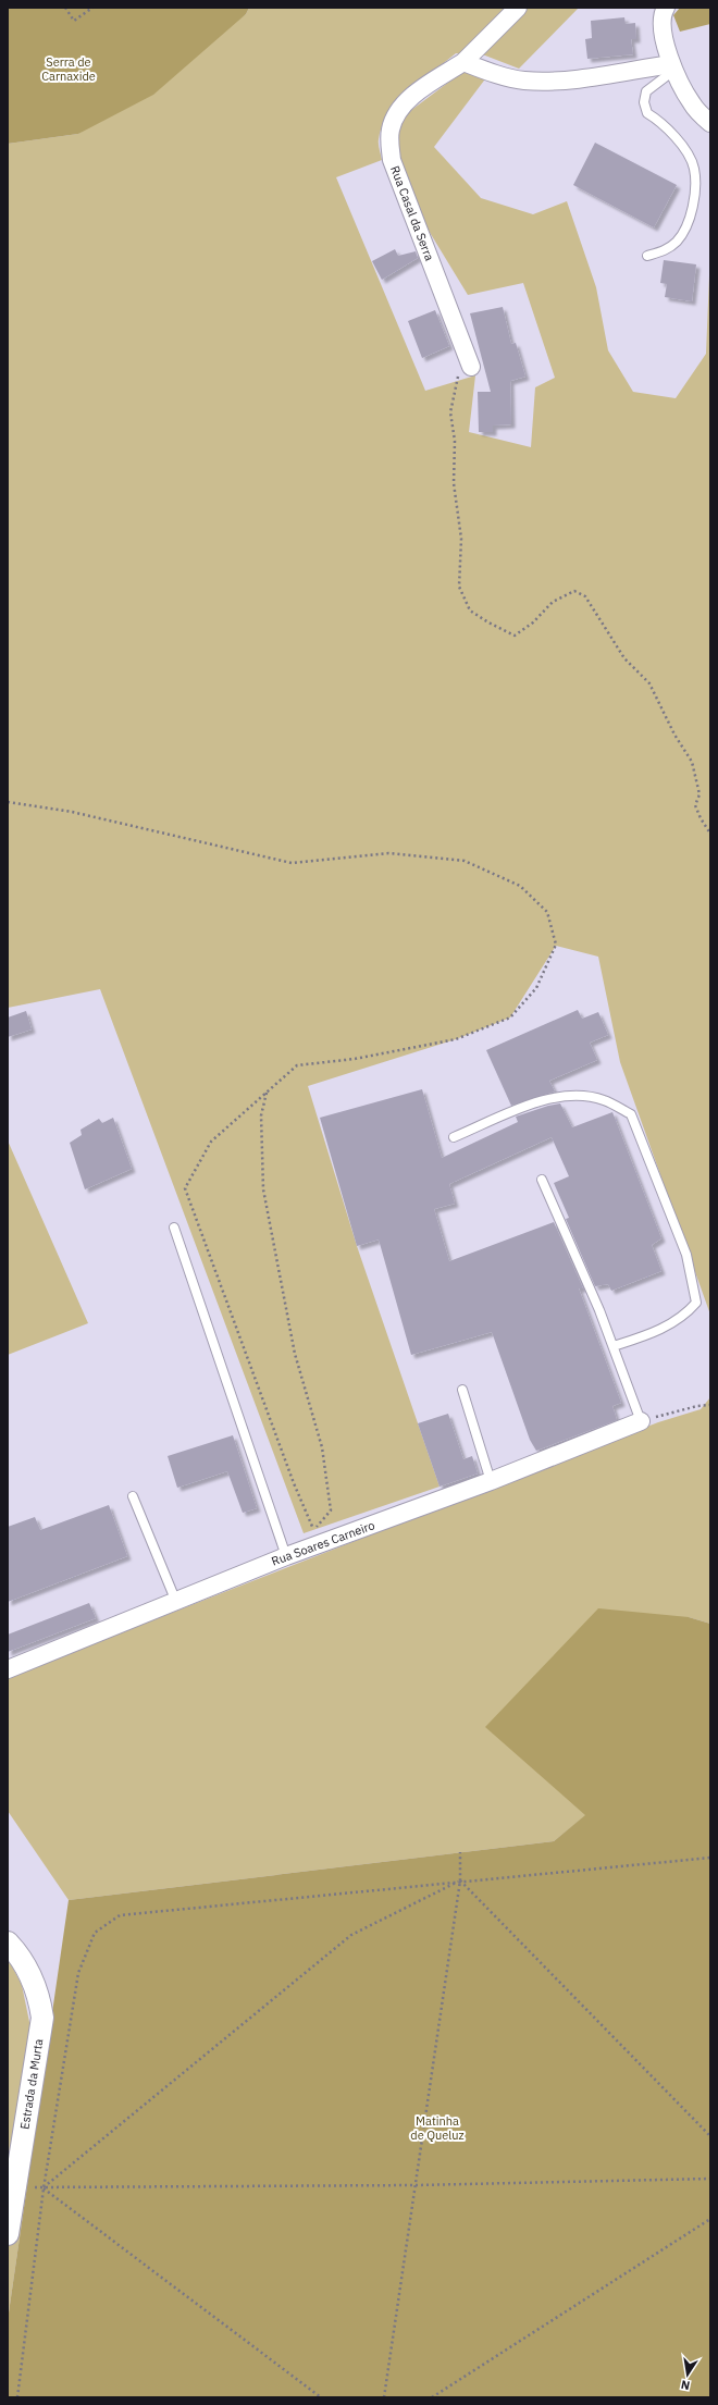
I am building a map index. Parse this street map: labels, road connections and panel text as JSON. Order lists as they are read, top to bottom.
{
  "streets": {
    "street": ["Rua Casal da Serra", "Rua Soares Carneiro", "Estrada da Murta"]
  },
  "parks": ["Serra de Carnaxide", "Matinha de Queluz"],
  "north": "bottom"
}
